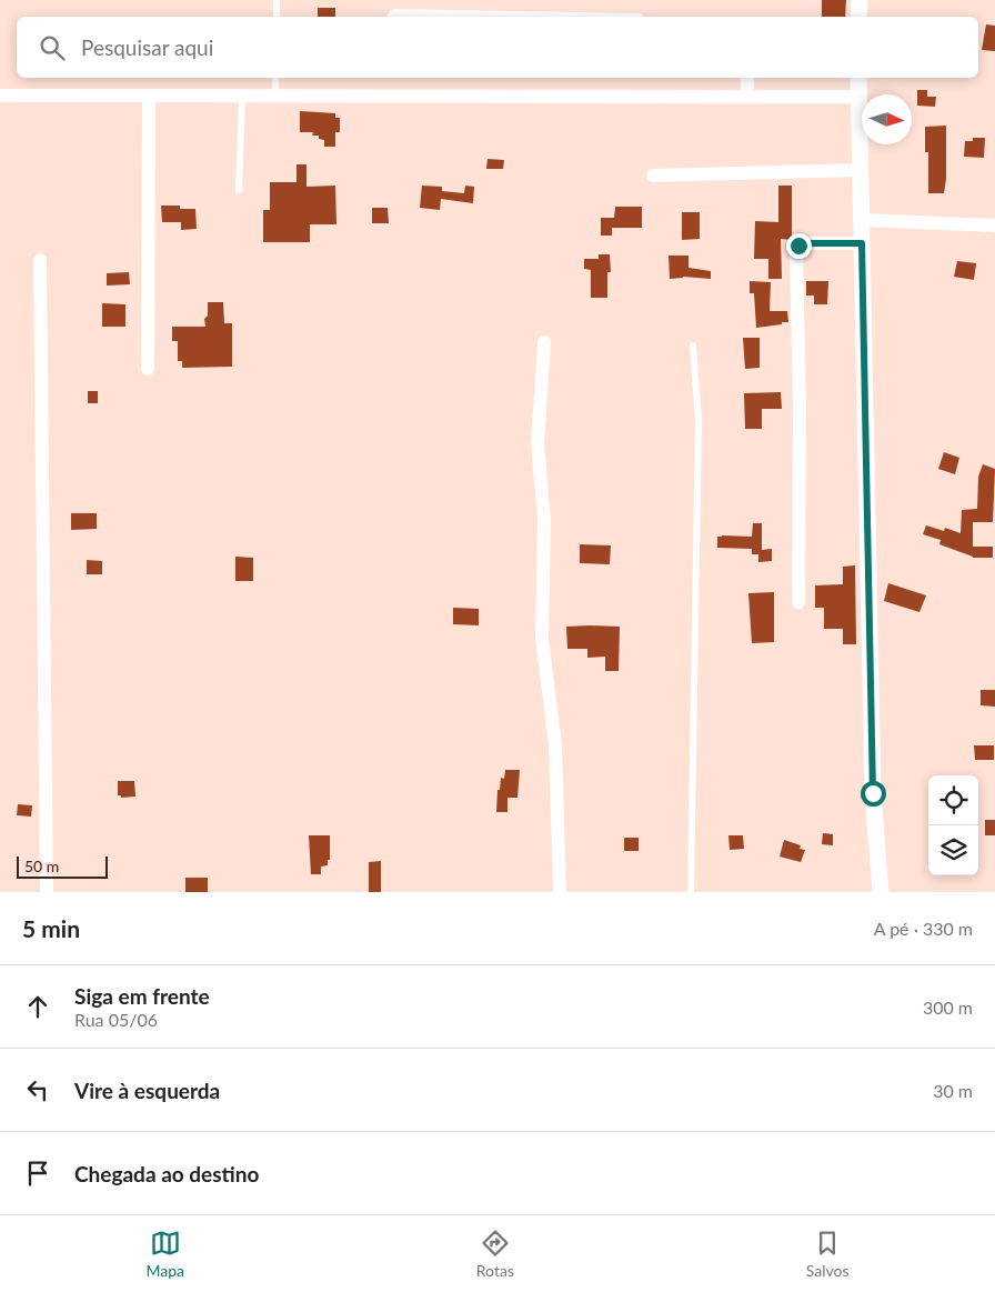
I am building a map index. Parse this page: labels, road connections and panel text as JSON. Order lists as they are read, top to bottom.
{
  "scale_bar": "50 m",
  "north": "right",
  "page": {
    "search": "Pesquisar aqui",
    "scale": "50 m",
    "heading": ["5 min", "A pé · 330 m"],
    "list": [
      ["Siga em frente", "Rua 05/06", "300 m"],
      ["Vire à esquerda", "30 m"],
      "Chegada ao destino"
    ],
    "nav": ["Mapa", "Rotas", "Salvos"]
  }
}
